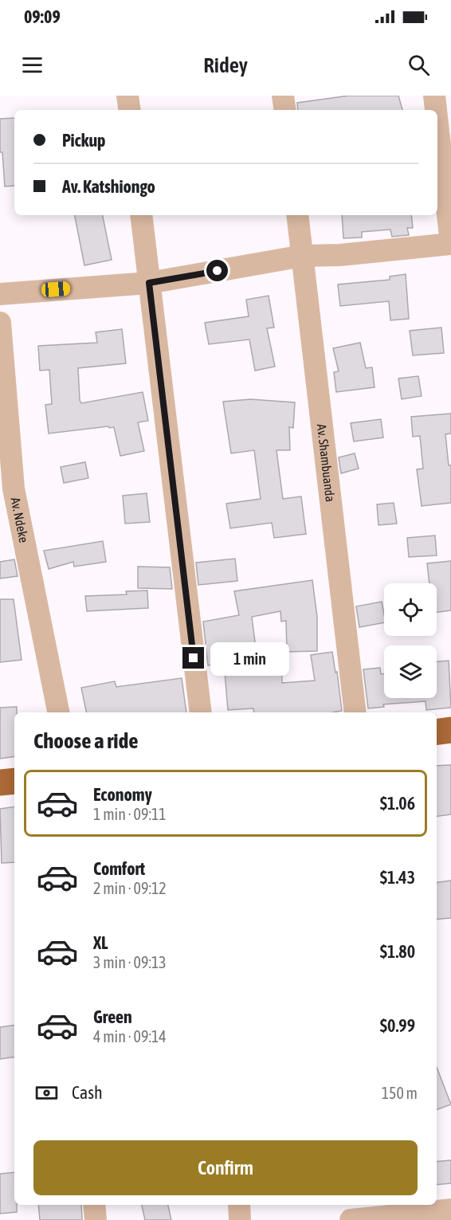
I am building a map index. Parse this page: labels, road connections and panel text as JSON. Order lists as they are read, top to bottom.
{
  "streets": {
    "street": ["Av. Shambuanda", "Av. Ndeke"]
  },
  "page": {
    "status": "09:09",
    "header": "Ridey",
    "banner": ["Pickup", "Av. Katshiongo"],
    "bubble": "1 min",
    "heading": "Choose a ride",
    "list": [
      {
        "name": "Economy",
        "note": "1 min · 09:11",
        "value": "$1.06"
      },
      {
        "name": "Comfort",
        "note": "2 min · 09:12",
        "value": "$1.43"
      },
      {
        "name": "XL",
        "note": "3 min · 09:13",
        "value": "$1.80"
      },
      {
        "name": "Green",
        "note": "4 min · 09:14",
        "value": "$0.99"
      }
    ],
    "pay": ["Cash", "150 m"],
    "buttons": "Confirm"
  }
}
